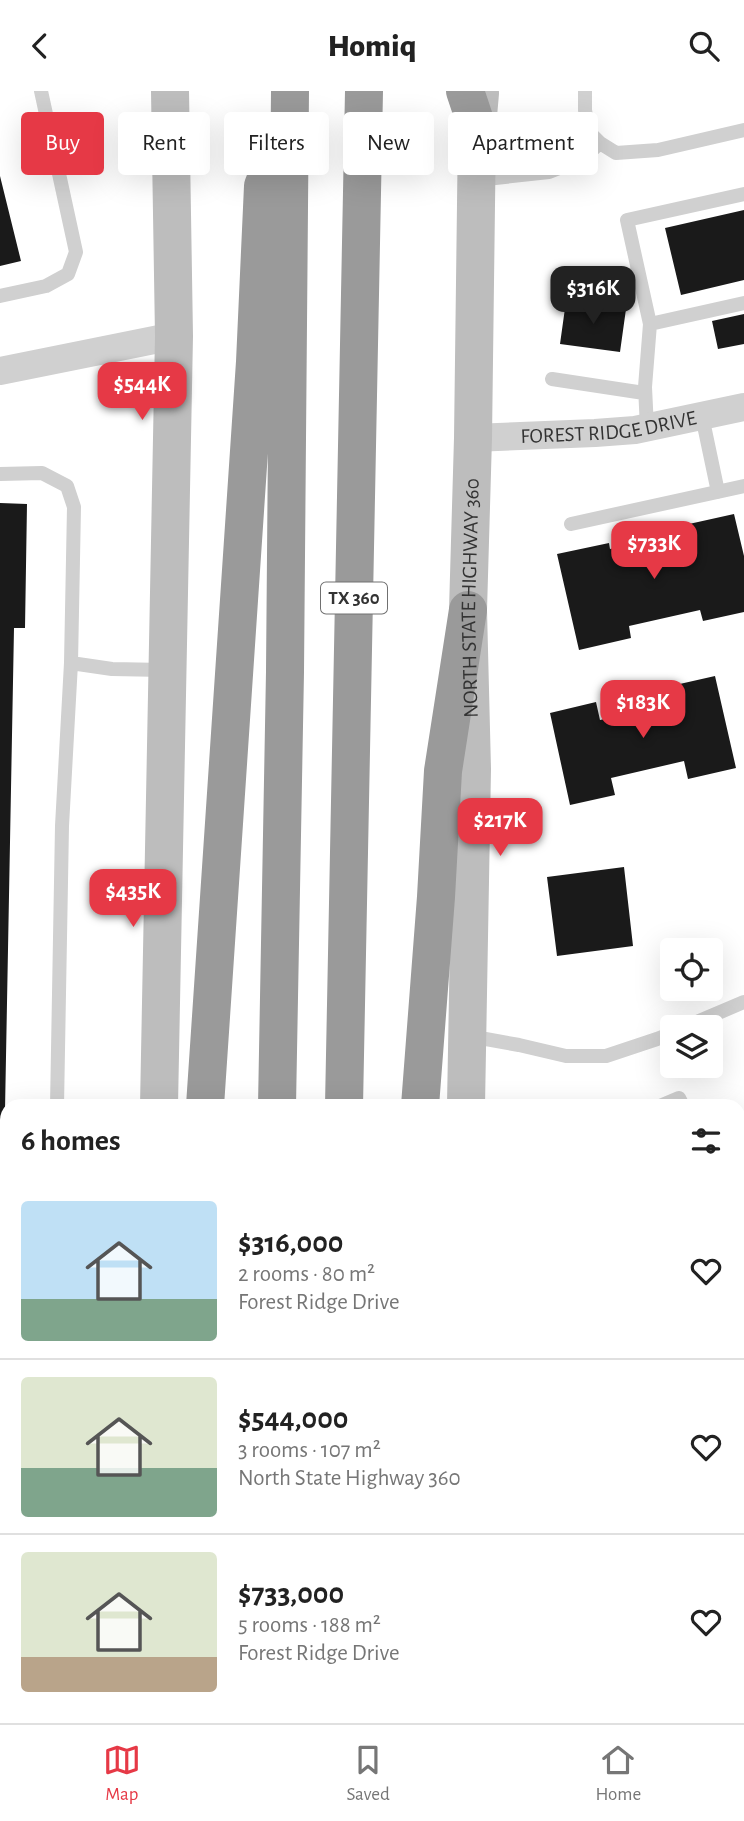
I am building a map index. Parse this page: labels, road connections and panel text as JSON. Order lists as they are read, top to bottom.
{
  "streets": {
    "highway": ["TX 360"],
    "main road": ["NORTH STATE HIGHWAY 360"],
    "street": ["FOREST RIDGE DRIVE"]
  },
  "crossings": [
    ["FOREST RIDGE DRIVE", "NORTH STATE HIGHWAY 360"]
  ],
  "page": {
    "header": "Homiq",
    "chip": [
      "Buy",
      "Rent",
      "Filters",
      "New",
      "Apartment"
    ],
    "price": [
      "$316K",
      "$544K",
      "$733K",
      "$183K",
      "$217K",
      "$435K"
    ],
    "heading": "6 homes",
    "list": [
      {
        "name": "$316,000",
        "note": "2 rooms · 80 m² · Forest Ridge Drive"
      },
      {
        "name": "$544,000",
        "note": "3 rooms · 107 m² · North State Highway 360"
      },
      {
        "name": "$733,000",
        "note": "5 rooms · 188 m² · Forest Ridge Drive"
      }
    ],
    "tabs": ["Map", "Saved", "Home"]
  }
}
